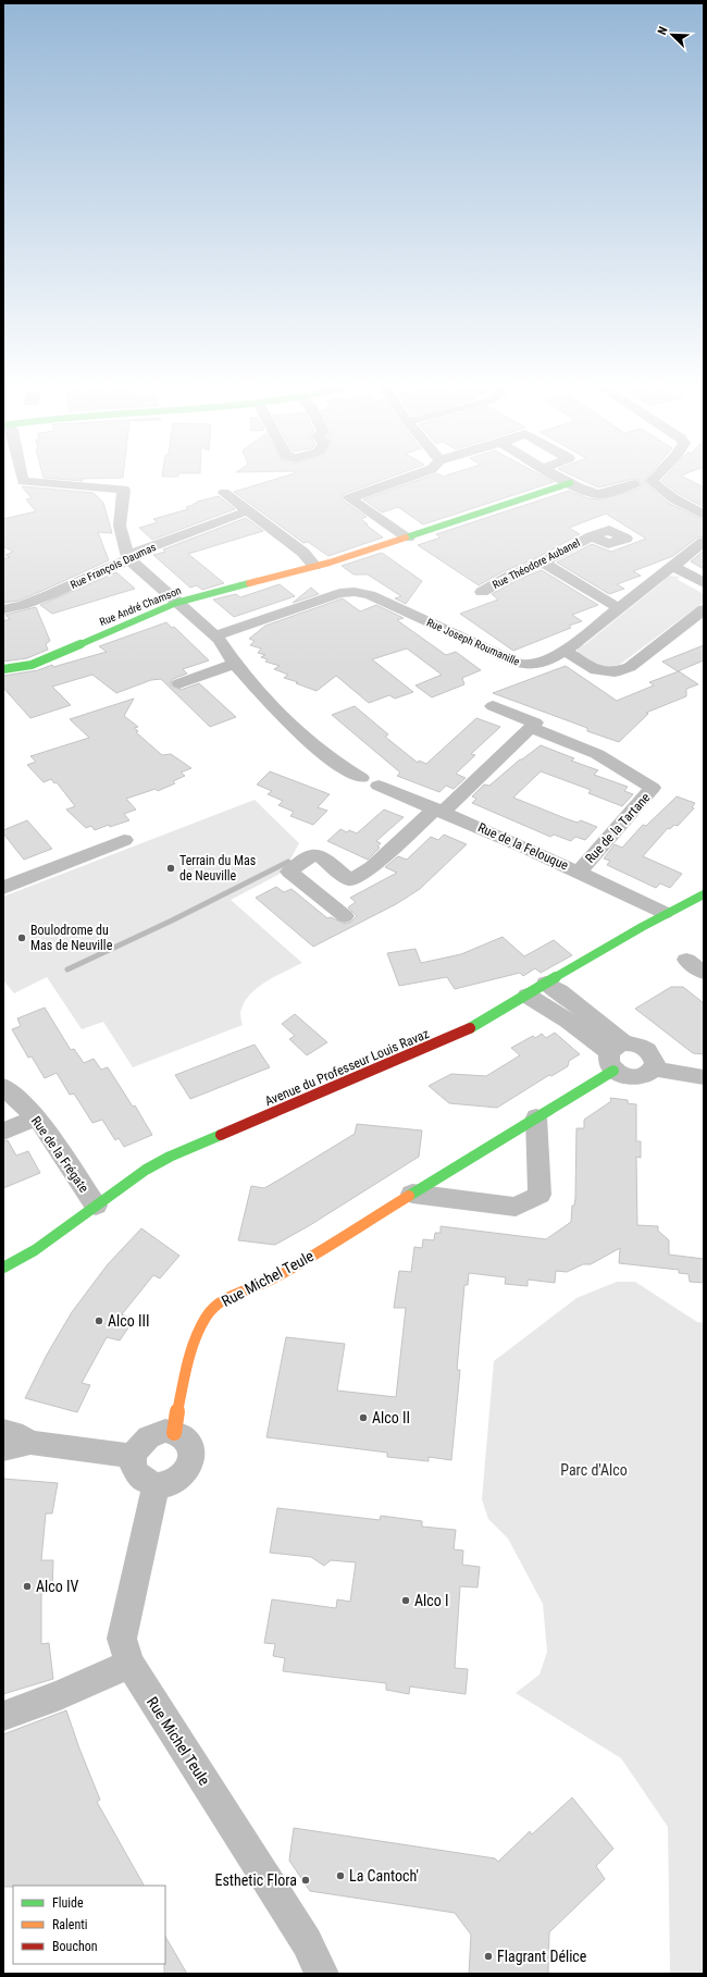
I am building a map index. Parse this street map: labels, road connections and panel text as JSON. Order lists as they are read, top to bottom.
{
  "streets": {
    "street": [
      "Rue Théodore Aubanel",
      "Rue François Daumas",
      "Rue André Chamson",
      "Rue Joseph Roumanille",
      "Rue de la Tartane",
      "Rue de la Felouque",
      "Avenue du Professeur Louis Ravaz",
      "Rue de la Frégate",
      "Rue Michel Teule"
    ]
  },
  "crossings": [
    ["Rue de la Tartane", "Rue de la Felouque"],
    ["Rue de la Felouque", "Avenue du Professeur Louis Ravaz"],
    ["Avenue du Professeur Louis Ravaz", "Rue de la Frégate"]
  ],
  "parks": ["Parc d'Alco"],
  "places": [
    "Terrain du Mas de Neuville",
    "Boulodrome du Mas de Neuville",
    "Alco III",
    "Alco II",
    "Alco IV",
    "Alco I",
    "La Cantoch'",
    "Esthetic Flora",
    "Flagrant Délice"
  ],
  "legend": ["Fluide", "Ralenti", "Bouchon"],
  "north": "top left"
}
